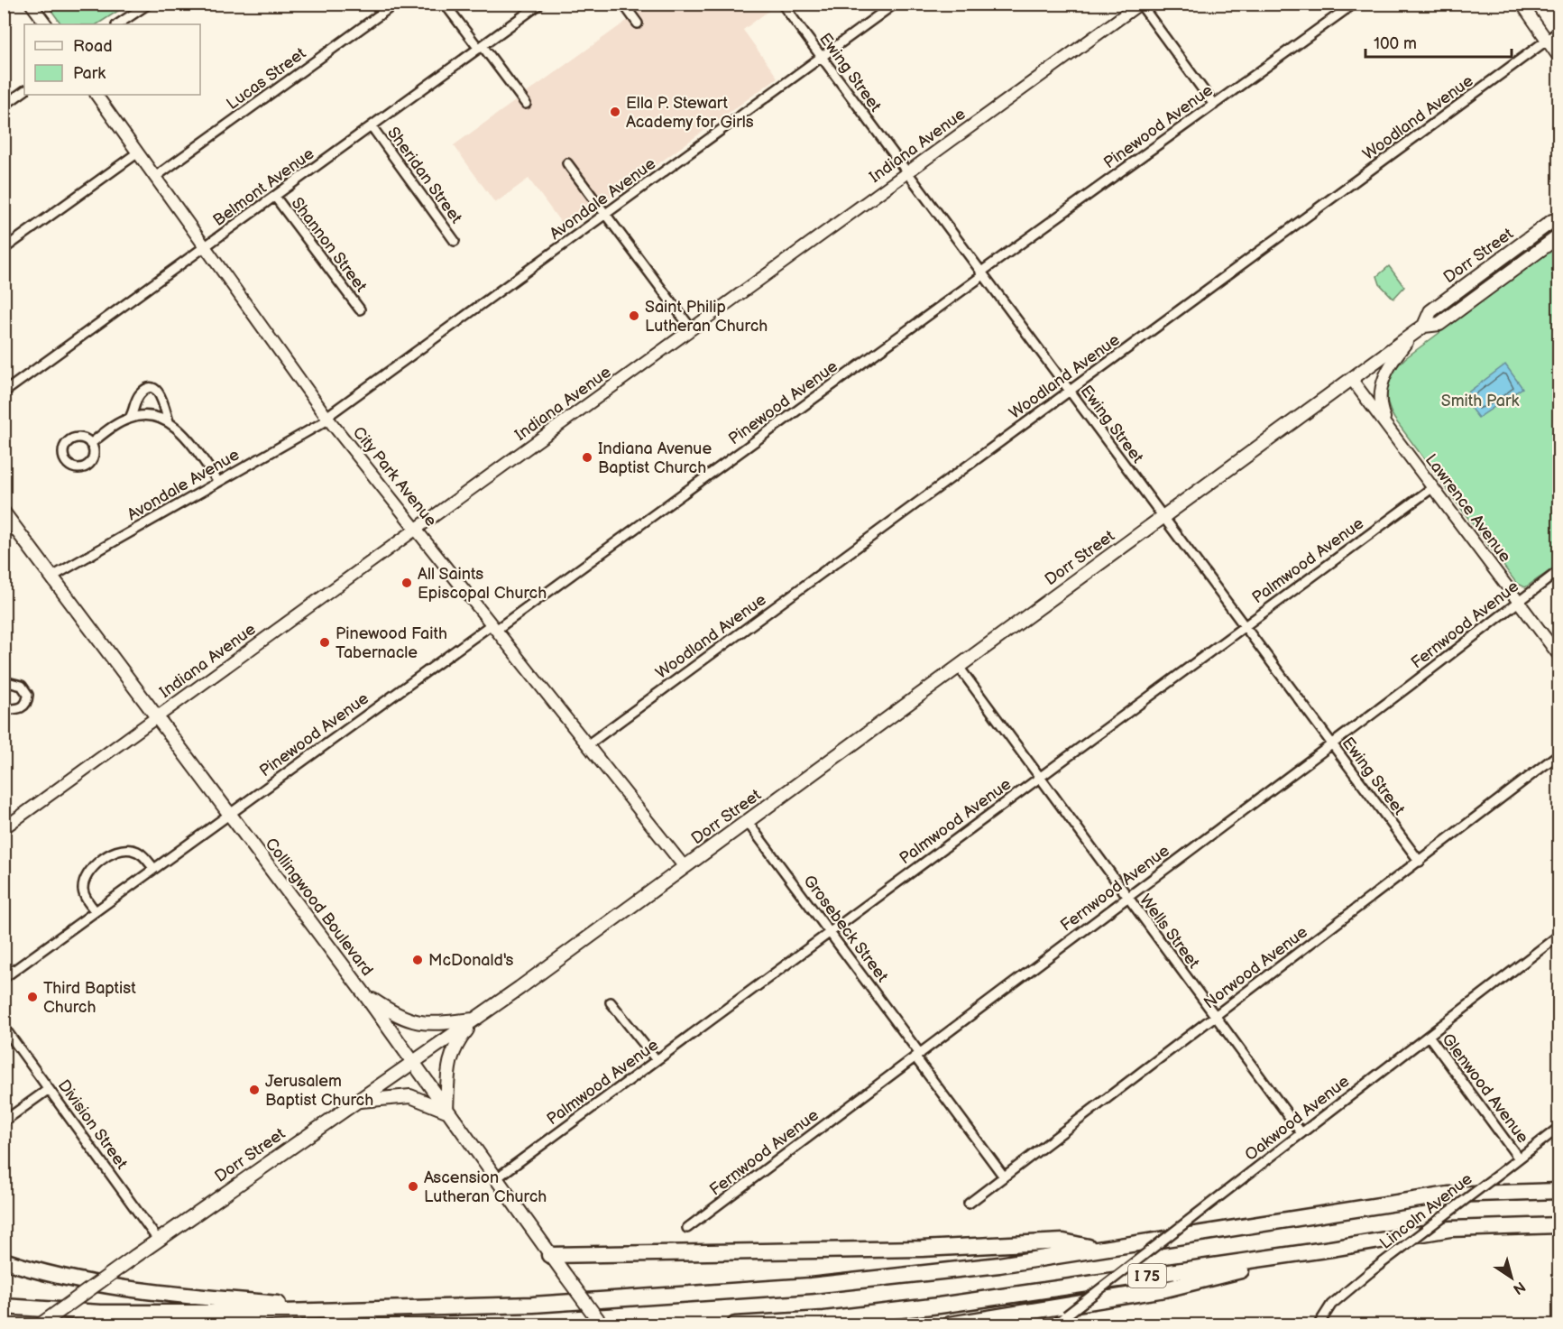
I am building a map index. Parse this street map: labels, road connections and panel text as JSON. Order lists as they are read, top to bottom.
{
  "streets": {
    "highway": ["I 75"],
    "main road": ["Dorr Street", "Collingwood Boulevard"],
    "street": [
      "Ewing Street",
      "Lucas Street",
      "Woodland Avenue",
      "Pinewood Avenue",
      "Indiana Avenue",
      "Sheridan Street",
      "Belmont Avenue",
      "Avondale Avenue",
      "Shannon Street",
      "City Park Avenue",
      "Lawrence Avenue",
      "Palmwood Avenue",
      "Fernwood Avenue",
      "Grosebeck Street",
      "Wells Street",
      "Norwood Avenue",
      "Glenwood Avenue",
      "Oakwood Avenue",
      "Division Street",
      "Lincoln Avenue"
    ]
  },
  "crossings": [
    ["Ewing Street", "Woodland Avenue"],
    ["Ewing Street", "Pinewood Avenue"],
    ["Ewing Street", "Indiana Avenue"],
    ["Ewing Street", "Avondale Avenue"],
    ["Ewing Street", "Dorr Street"],
    ["Ewing Street", "Palmwood Avenue"],
    ["Ewing Street", "Fernwood Avenue"],
    ["Ewing Street", "Norwood Avenue"],
    ["Lucas Street", "City Park Avenue"],
    ["Woodland Avenue", "City Park Avenue"],
    ["Pinewood Avenue", "City Park Avenue"],
    ["Pinewood Avenue", "Collingwood Boulevard"],
    ["Indiana Avenue", "City Park Avenue"],
    ["Indiana Avenue", "Collingwood Boulevard"],
    ["Sheridan Street", "Belmont Avenue"],
    ["Belmont Avenue", "Shannon Street"],
    ["Belmont Avenue", "City Park Avenue"],
    ["Avondale Avenue", "City Park Avenue"],
    ["Avondale Avenue", "Collingwood Boulevard"],
    ["Dorr Street", "City Park Avenue"],
    ["Dorr Street", "Lawrence Avenue"],
    ["Dorr Street", "Collingwood Boulevard"],
    ["Dorr Street", "Grosebeck Street"],
    ["Dorr Street", "Wells Street"],
    ["Dorr Street", "Division Street"],
    ["Lawrence Avenue", "Palmwood Avenue"],
    ["Lawrence Avenue", "Fernwood Avenue"],
    ["Palmwood Avenue", "Collingwood Boulevard"],
    ["Palmwood Avenue", "Grosebeck Street"],
    ["Palmwood Avenue", "Wells Street"],
    ["Fernwood Avenue", "Grosebeck Street"],
    ["Fernwood Avenue", "Wells Street"],
    ["Grosebeck Street", "Norwood Avenue"],
    ["Wells Street", "Norwood Avenue"],
    ["Wells Street", "Oakwood Avenue"],
    ["Glenwood Avenue", "Oakwood Avenue"],
    ["Glenwood Avenue", "Lincoln Avenue"]
  ],
  "parks": ["Smith Park"],
  "places": [
    "Ella P. Stewart Academy for Girls",
    "Saint Philip Lutheran Church",
    "Indiana Avenue Baptist Church",
    "All Saints Episcopal Church",
    "Pinewood Faith Tabernacle",
    "McDonald's",
    "Third Baptist Church",
    "Jerusalem Baptist Church",
    "Ascension Lutheran Church"
  ],
  "legend": ["Road", "Park"],
  "scale_bar": "100 m",
  "north": "bottom right"
}
